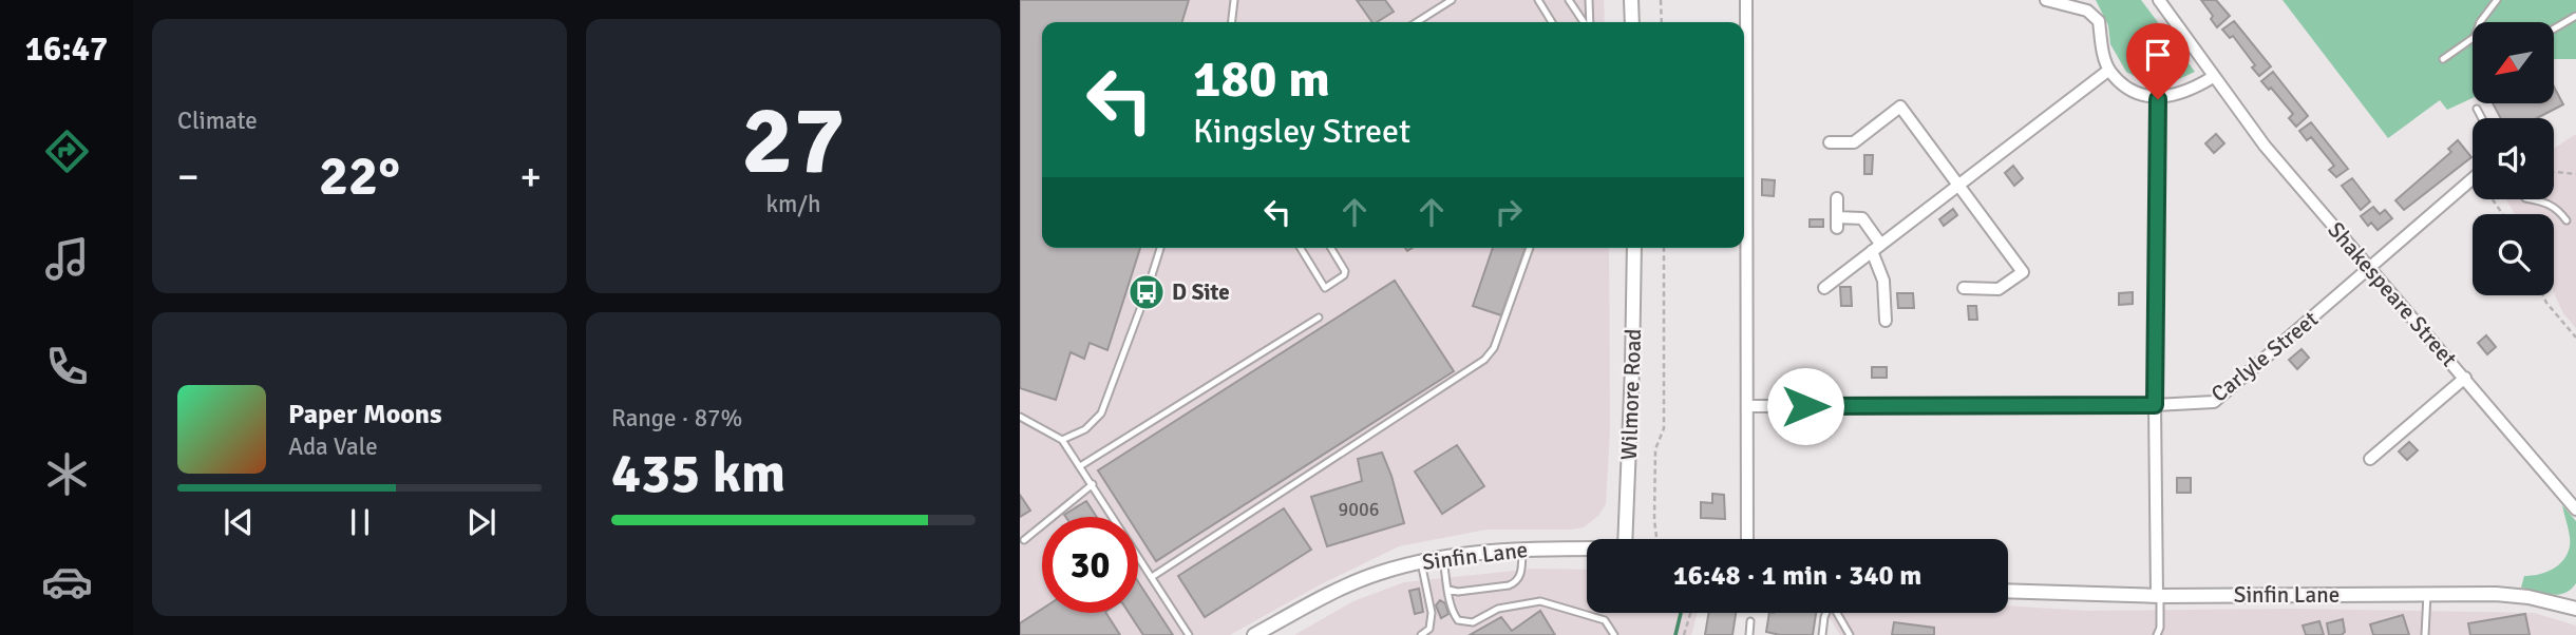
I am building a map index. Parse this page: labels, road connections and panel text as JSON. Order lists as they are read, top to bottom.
{
  "streets": {
    "street": [
      "Shakespeare Street",
      "Carlyle Street",
      "Wilmore Road",
      "Sinfin Lane"
    ]
  },
  "crossings": [
    ["Shakespeare Street", "Carlyle Street"]
  ],
  "places": {
    "bus stop": ["D Site"]
  },
  "house_numbers": ["9006"],
  "north": "bottom left",
  "page": {
    "tabs": "16:47",
    "tile": [
      "Climate",
      ["27", "km/h"],
      ["Range · 87%", "435 km"]
    ],
    "turn": ["180 m", "Kingsley Street"],
    "heat": ["−", "22°", "+"],
    "song": ["Paper Moons", "Ada Vale"],
    "limit": "30",
    "trip": "16:48 · 1 min · 340 m"
  }
}
